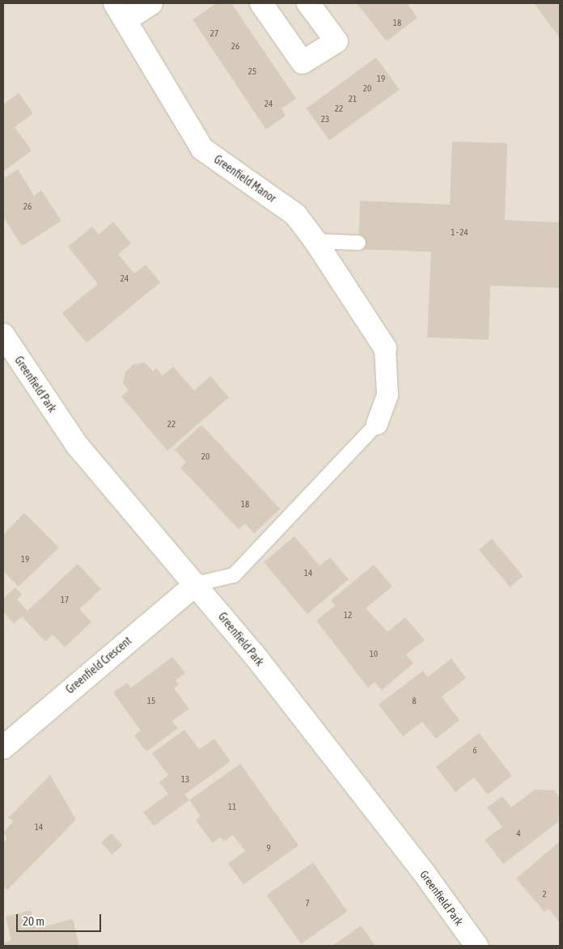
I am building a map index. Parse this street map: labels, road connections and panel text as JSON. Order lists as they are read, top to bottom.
{
  "streets": {
    "street": ["Greenfield Manor", "Greenfield Park", "Greenfield Crescent"]
  },
  "crossings": [
    ["Greenfield Park", "Greenfield Crescent"]
  ],
  "house_numbers": [
    "18",
    "27",
    "26",
    "25",
    "19",
    "20",
    "21",
    "24",
    "22",
    "23",
    "26",
    "1 - 24",
    "24",
    "22",
    "20",
    "18",
    "19",
    "14",
    "17",
    "12",
    "10",
    "15",
    "8",
    "6",
    "13",
    "11",
    "14",
    "4",
    "9",
    "2",
    "7"
  ],
  "scale_bar": "20 m"
}
